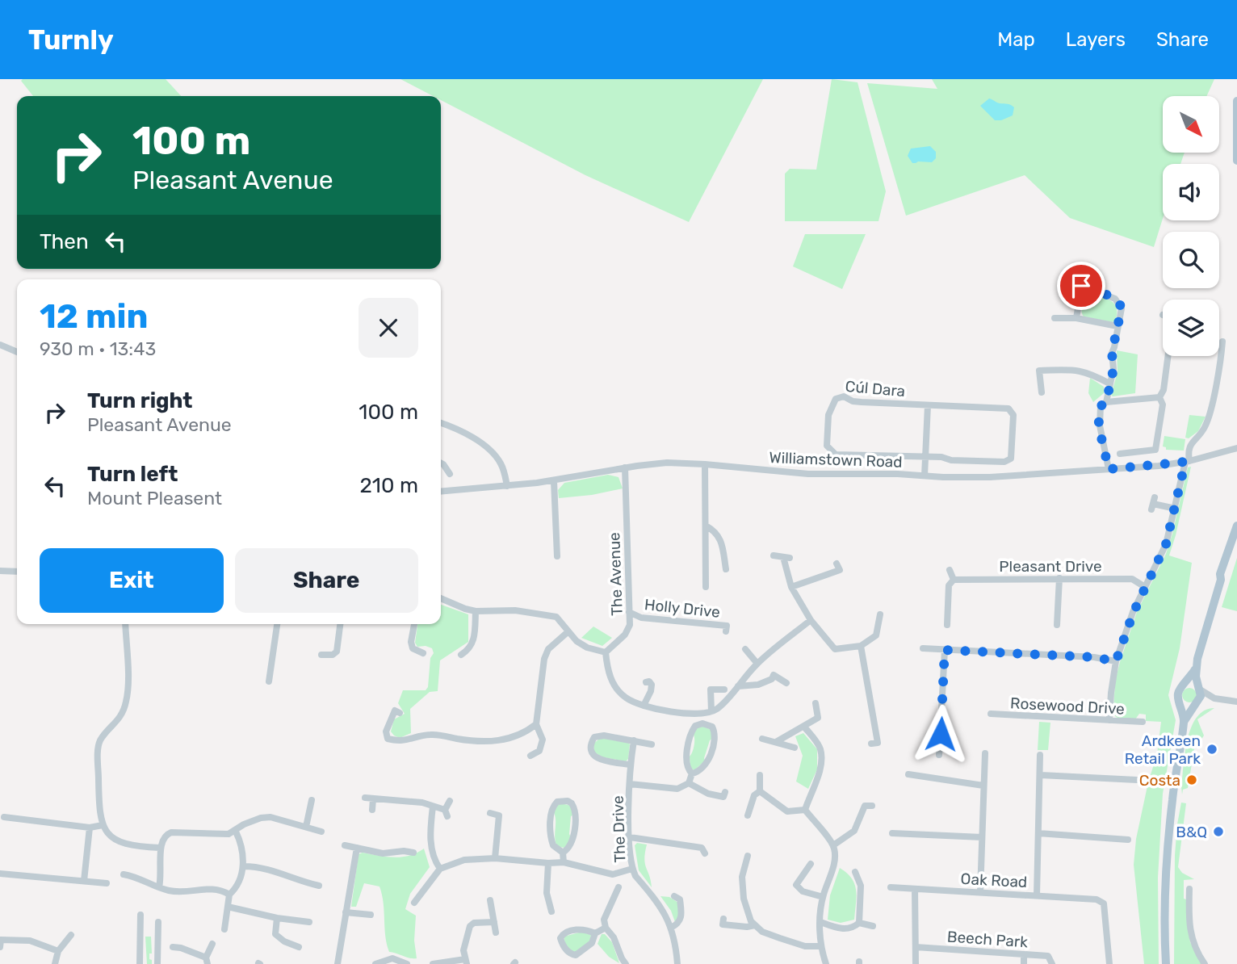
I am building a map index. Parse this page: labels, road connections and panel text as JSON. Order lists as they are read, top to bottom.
{
  "streets": {
    "street": [
      "Cúl Dara",
      "Williamstown Road",
      "Pleasant Drive",
      "The Avenue",
      "Holly Drive",
      "Rosewood Drive",
      "The Drive",
      "Oak Road",
      "Beech Park"
    ]
  },
  "crossings": [
    ["Williamstown Road", "The Avenue"],
    ["The Avenue", "Holly Drive"]
  ],
  "places": ["Ardkeen Retail Park", "Costa", "B&Q"],
  "north": "bottom right",
  "page": {
    "header": "Turnly",
    "nav": ["Map", "Layers", "Share"],
    "turn": ["100 m", "Pleasant Avenue"],
    "then": "Then",
    "heading": ["12 min", "930 m · 13:43"],
    "list": [
      {
        "name": "Turn right",
        "note": "Pleasant Avenue",
        "value": "100 m"
      },
      {
        "name": "Turn left",
        "note": "Mount Pleasent",
        "value": "210 m"
      }
    ],
    "buttons": ["Exit", "Share"]
  }
}
